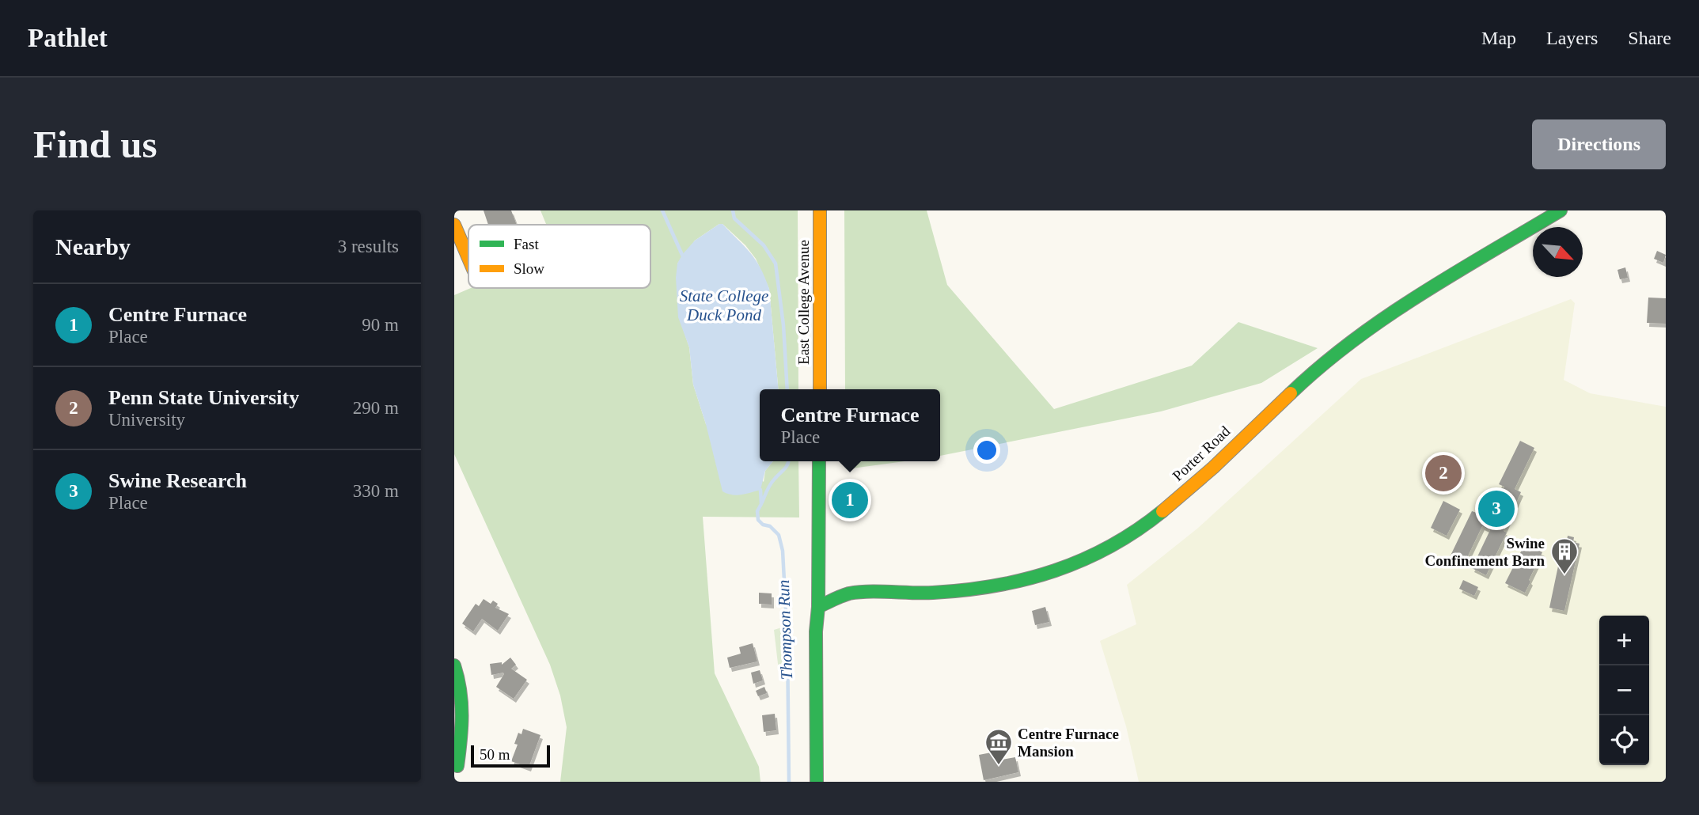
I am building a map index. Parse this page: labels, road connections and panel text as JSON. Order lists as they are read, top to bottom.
{
  "streets": {
    "street": ["East College Avenue", "Porter Road"]
  },
  "water": ["State College Duck Pond", "Thompson Run"],
  "places": {
    "building": ["Swine Confinement Barn"],
    "museum": ["Centre Furnace Mansion"]
  },
  "legend": ["Fast", "Slow"],
  "scale_bar": "50 m",
  "north": "bottom right",
  "page": {
    "header": "Pathlet",
    "nav": ["Map", "Layers", "Share"],
    "buttons": "Directions",
    "title": "Find us",
    "heading": ["Nearby", "3 results"],
    "list": [
      {
        "mark": "1",
        "name": "Centre Furnace",
        "note": "Place",
        "value": "90 m"
      },
      {
        "mark": "2",
        "name": "Penn State University",
        "note": "University",
        "value": "290 m"
      },
      {
        "mark": "3",
        "name": "Swine Research",
        "note": "Place",
        "value": "330 m"
      }
    ],
    "popup": ["Centre Furnace", "Place"],
    "pins": ["2", "1", "3"],
    "map_buttons": ["+", "−"],
    "scale": "50 m"
  }
}
